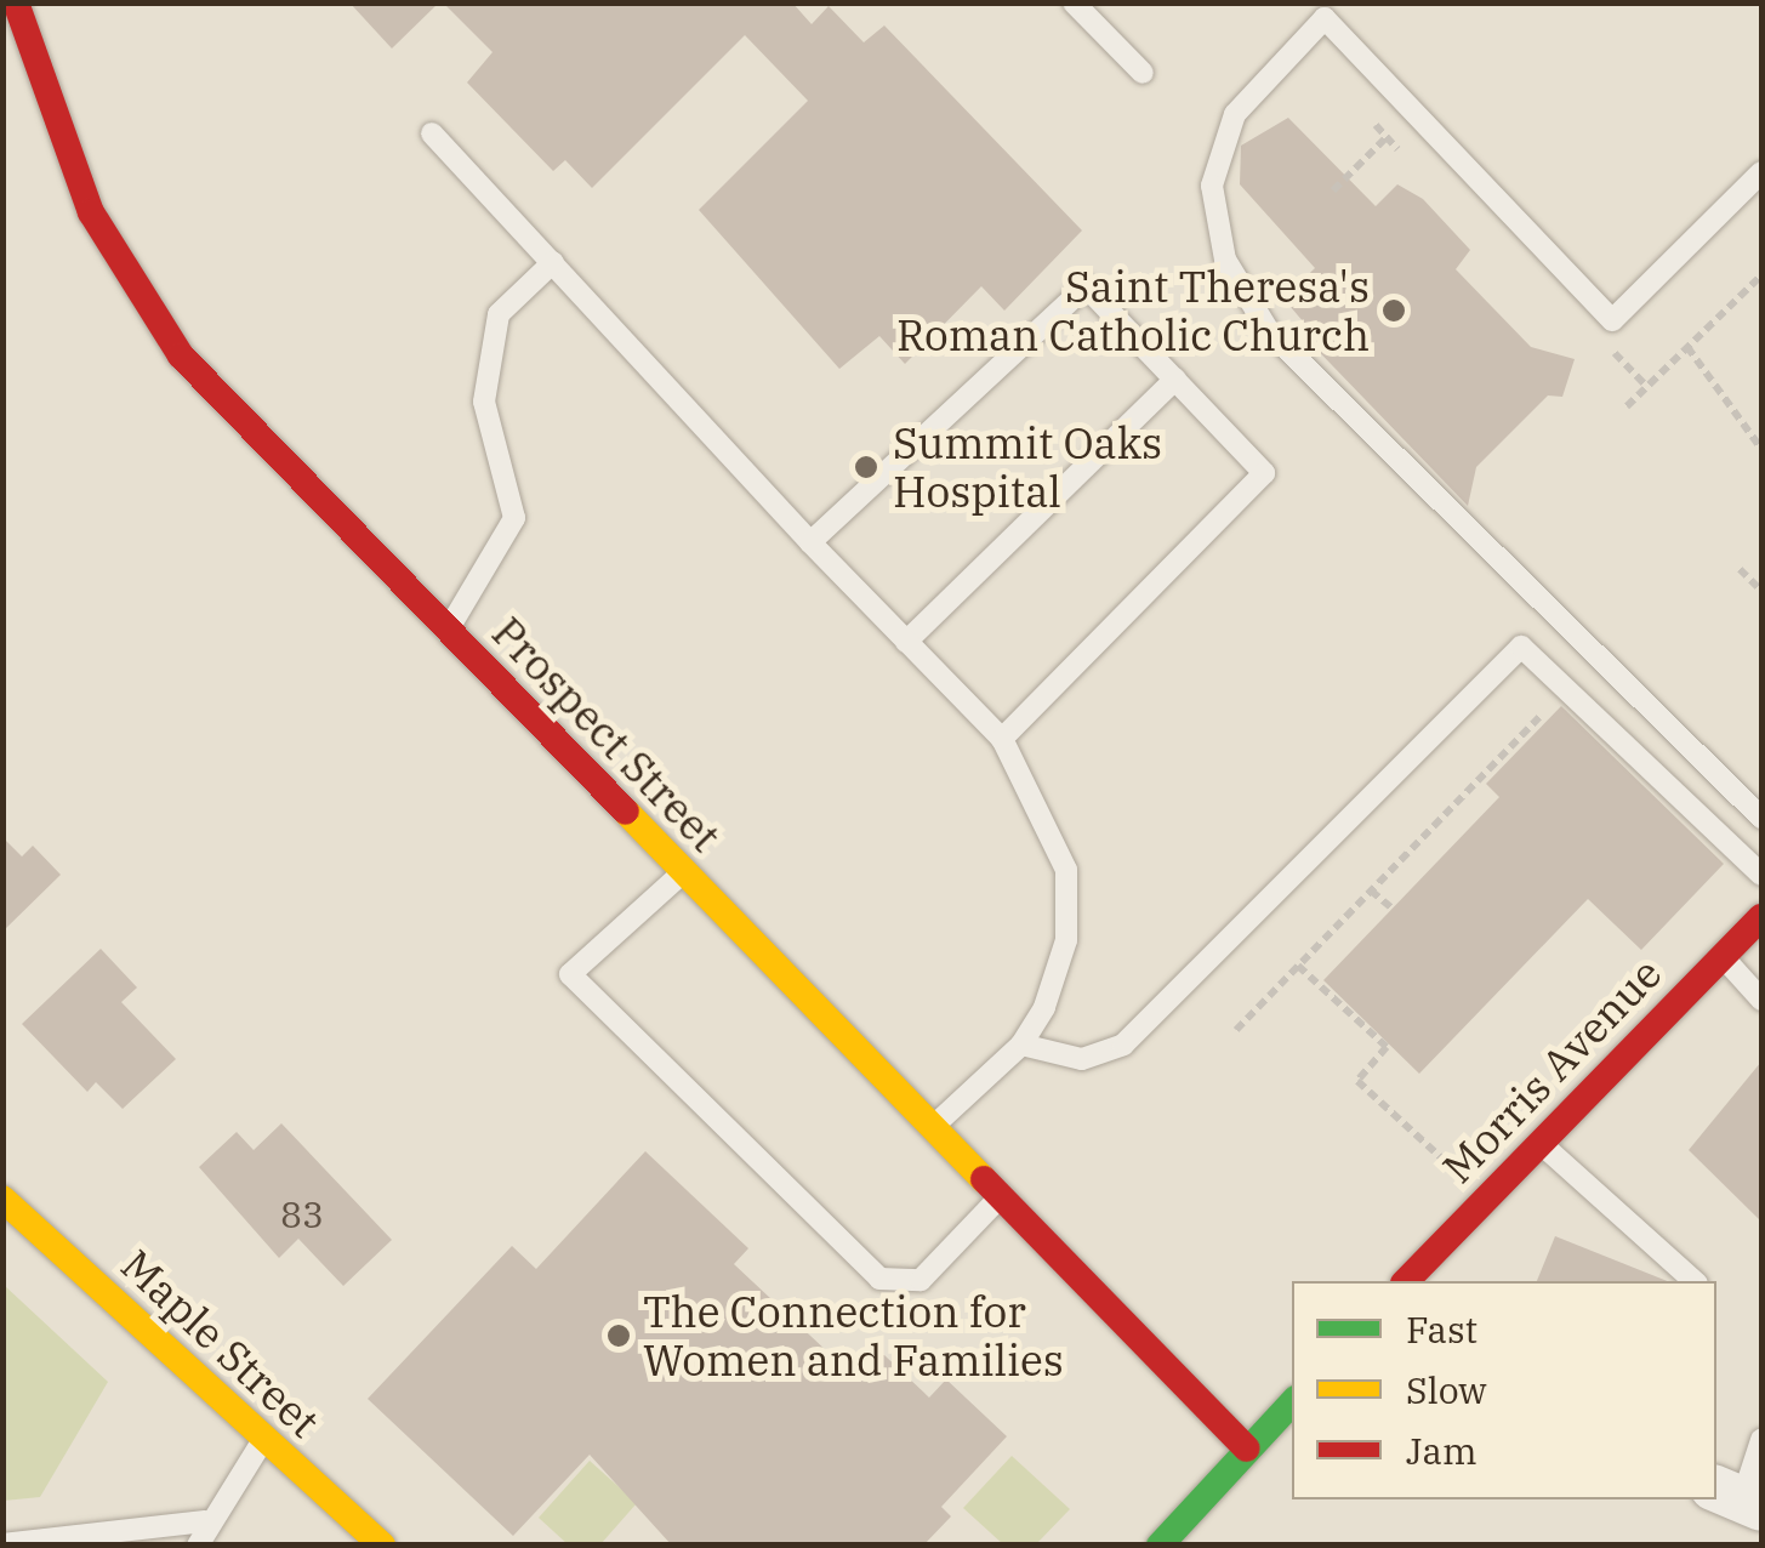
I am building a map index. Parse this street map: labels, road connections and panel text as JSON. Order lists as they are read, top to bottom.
{
  "streets": {
    "street": ["Prospect Street", "Morris Avenue", "Maple Street"]
  },
  "places": ["Saint Theresa's Roman Catholic Church", "Summit Oaks Hospital", "The Connection for Women and Families"],
  "house_numbers": ["83"],
  "legend": ["Fast", "Slow", "Jam"]
}
